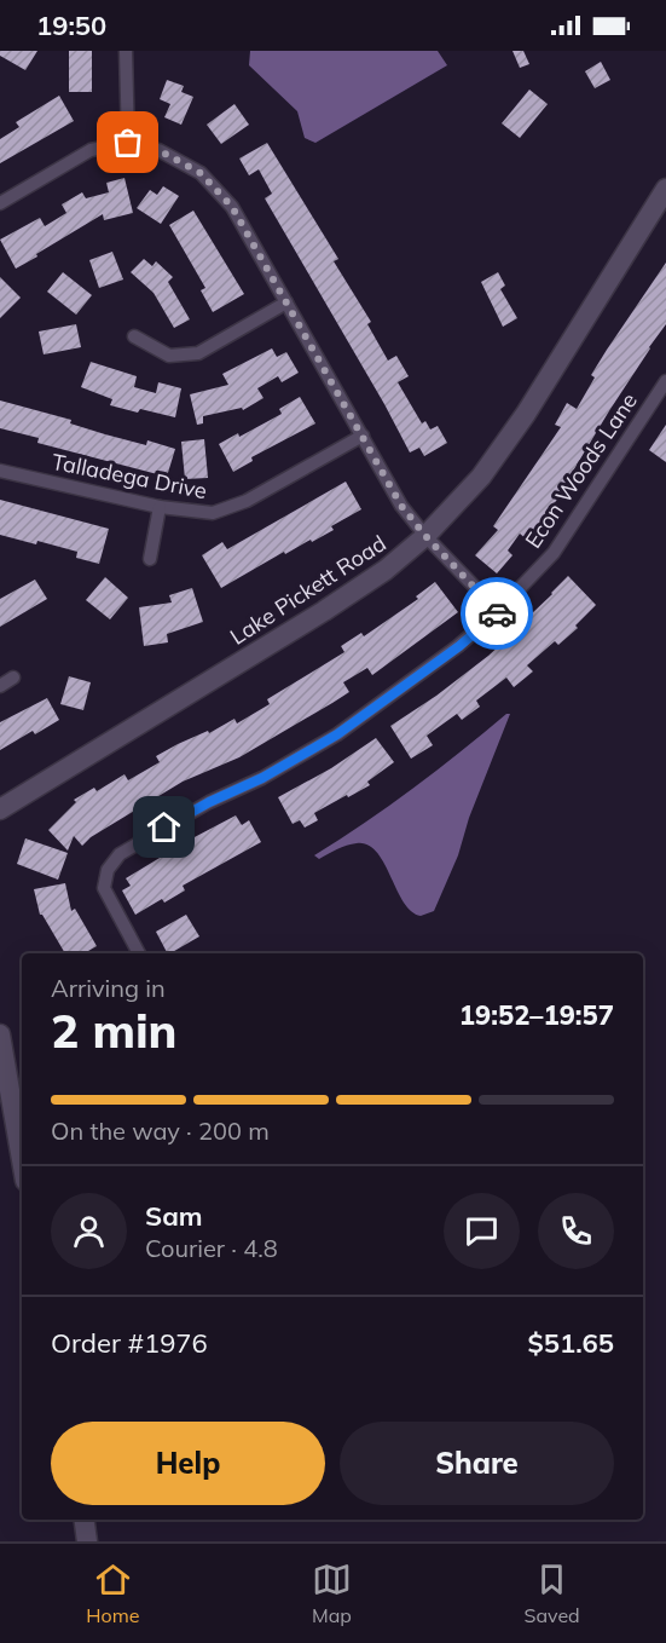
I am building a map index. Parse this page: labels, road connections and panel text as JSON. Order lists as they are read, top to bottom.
{
  "streets": {
    "main road": ["Lake Pickett Road"],
    "street": ["Econ Woods Lane", "Talladega Drive"]
  },
  "page": {
    "status": "19:50",
    "heading": ["2 min", "Arriving in", "19:52–19:57"],
    "panel": [
      "Sam",
      "Courier · 4.8",
      "Order #1976",
      "$51.65"
    ],
    "bar": "On the way · 200 m",
    "buttons": ["Help", "Share"],
    "tabs": ["Home", "Map", "Saved"]
  }
}
